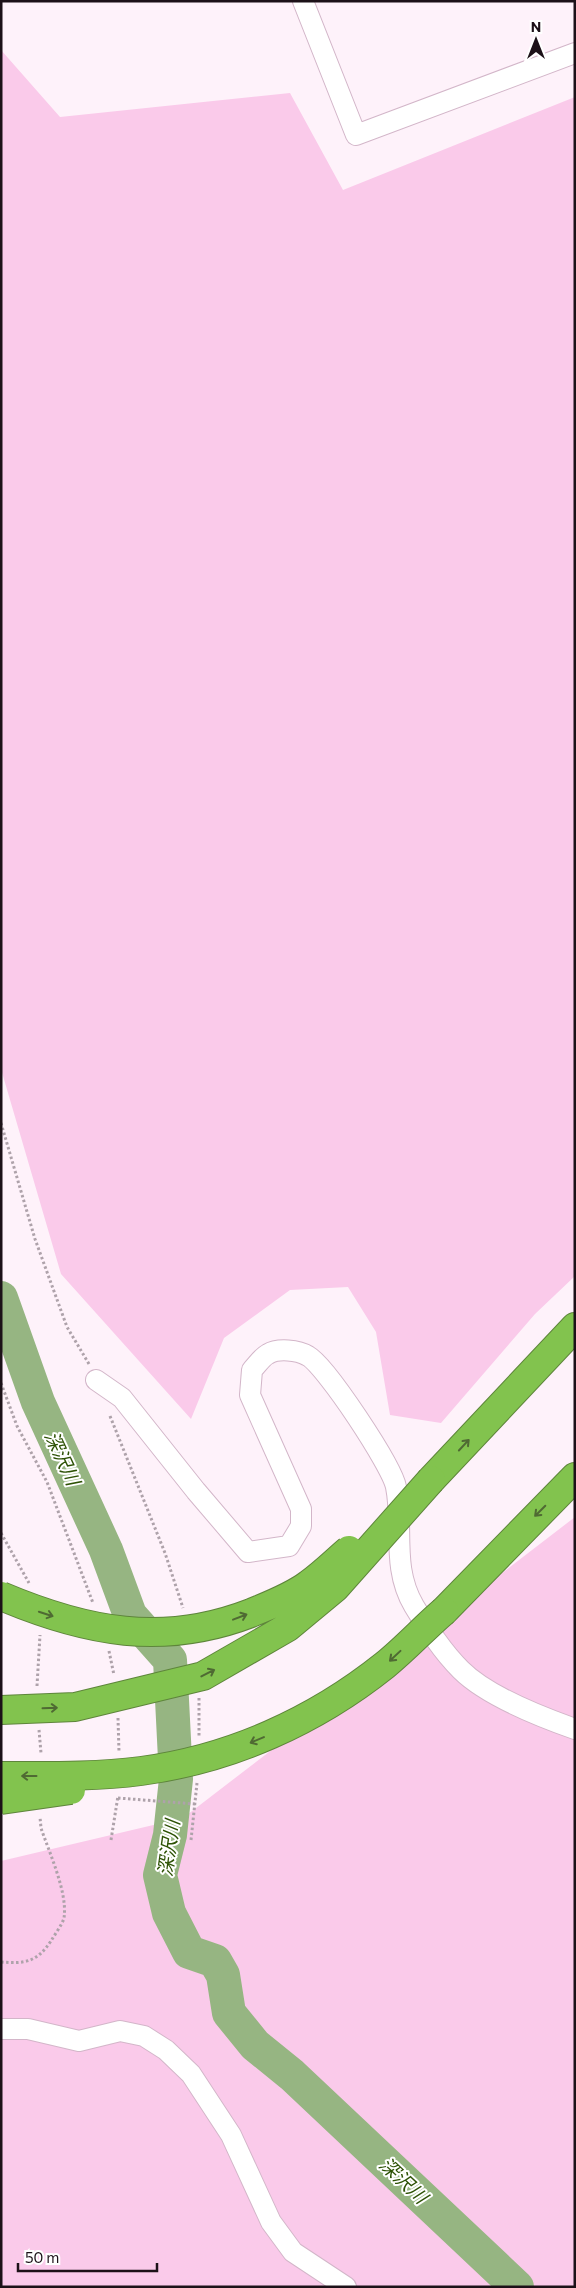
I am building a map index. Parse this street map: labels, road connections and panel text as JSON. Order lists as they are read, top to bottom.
{
  "water": ["深沢川"],
  "scale_bar": "50 m",
  "north": "top"
}
